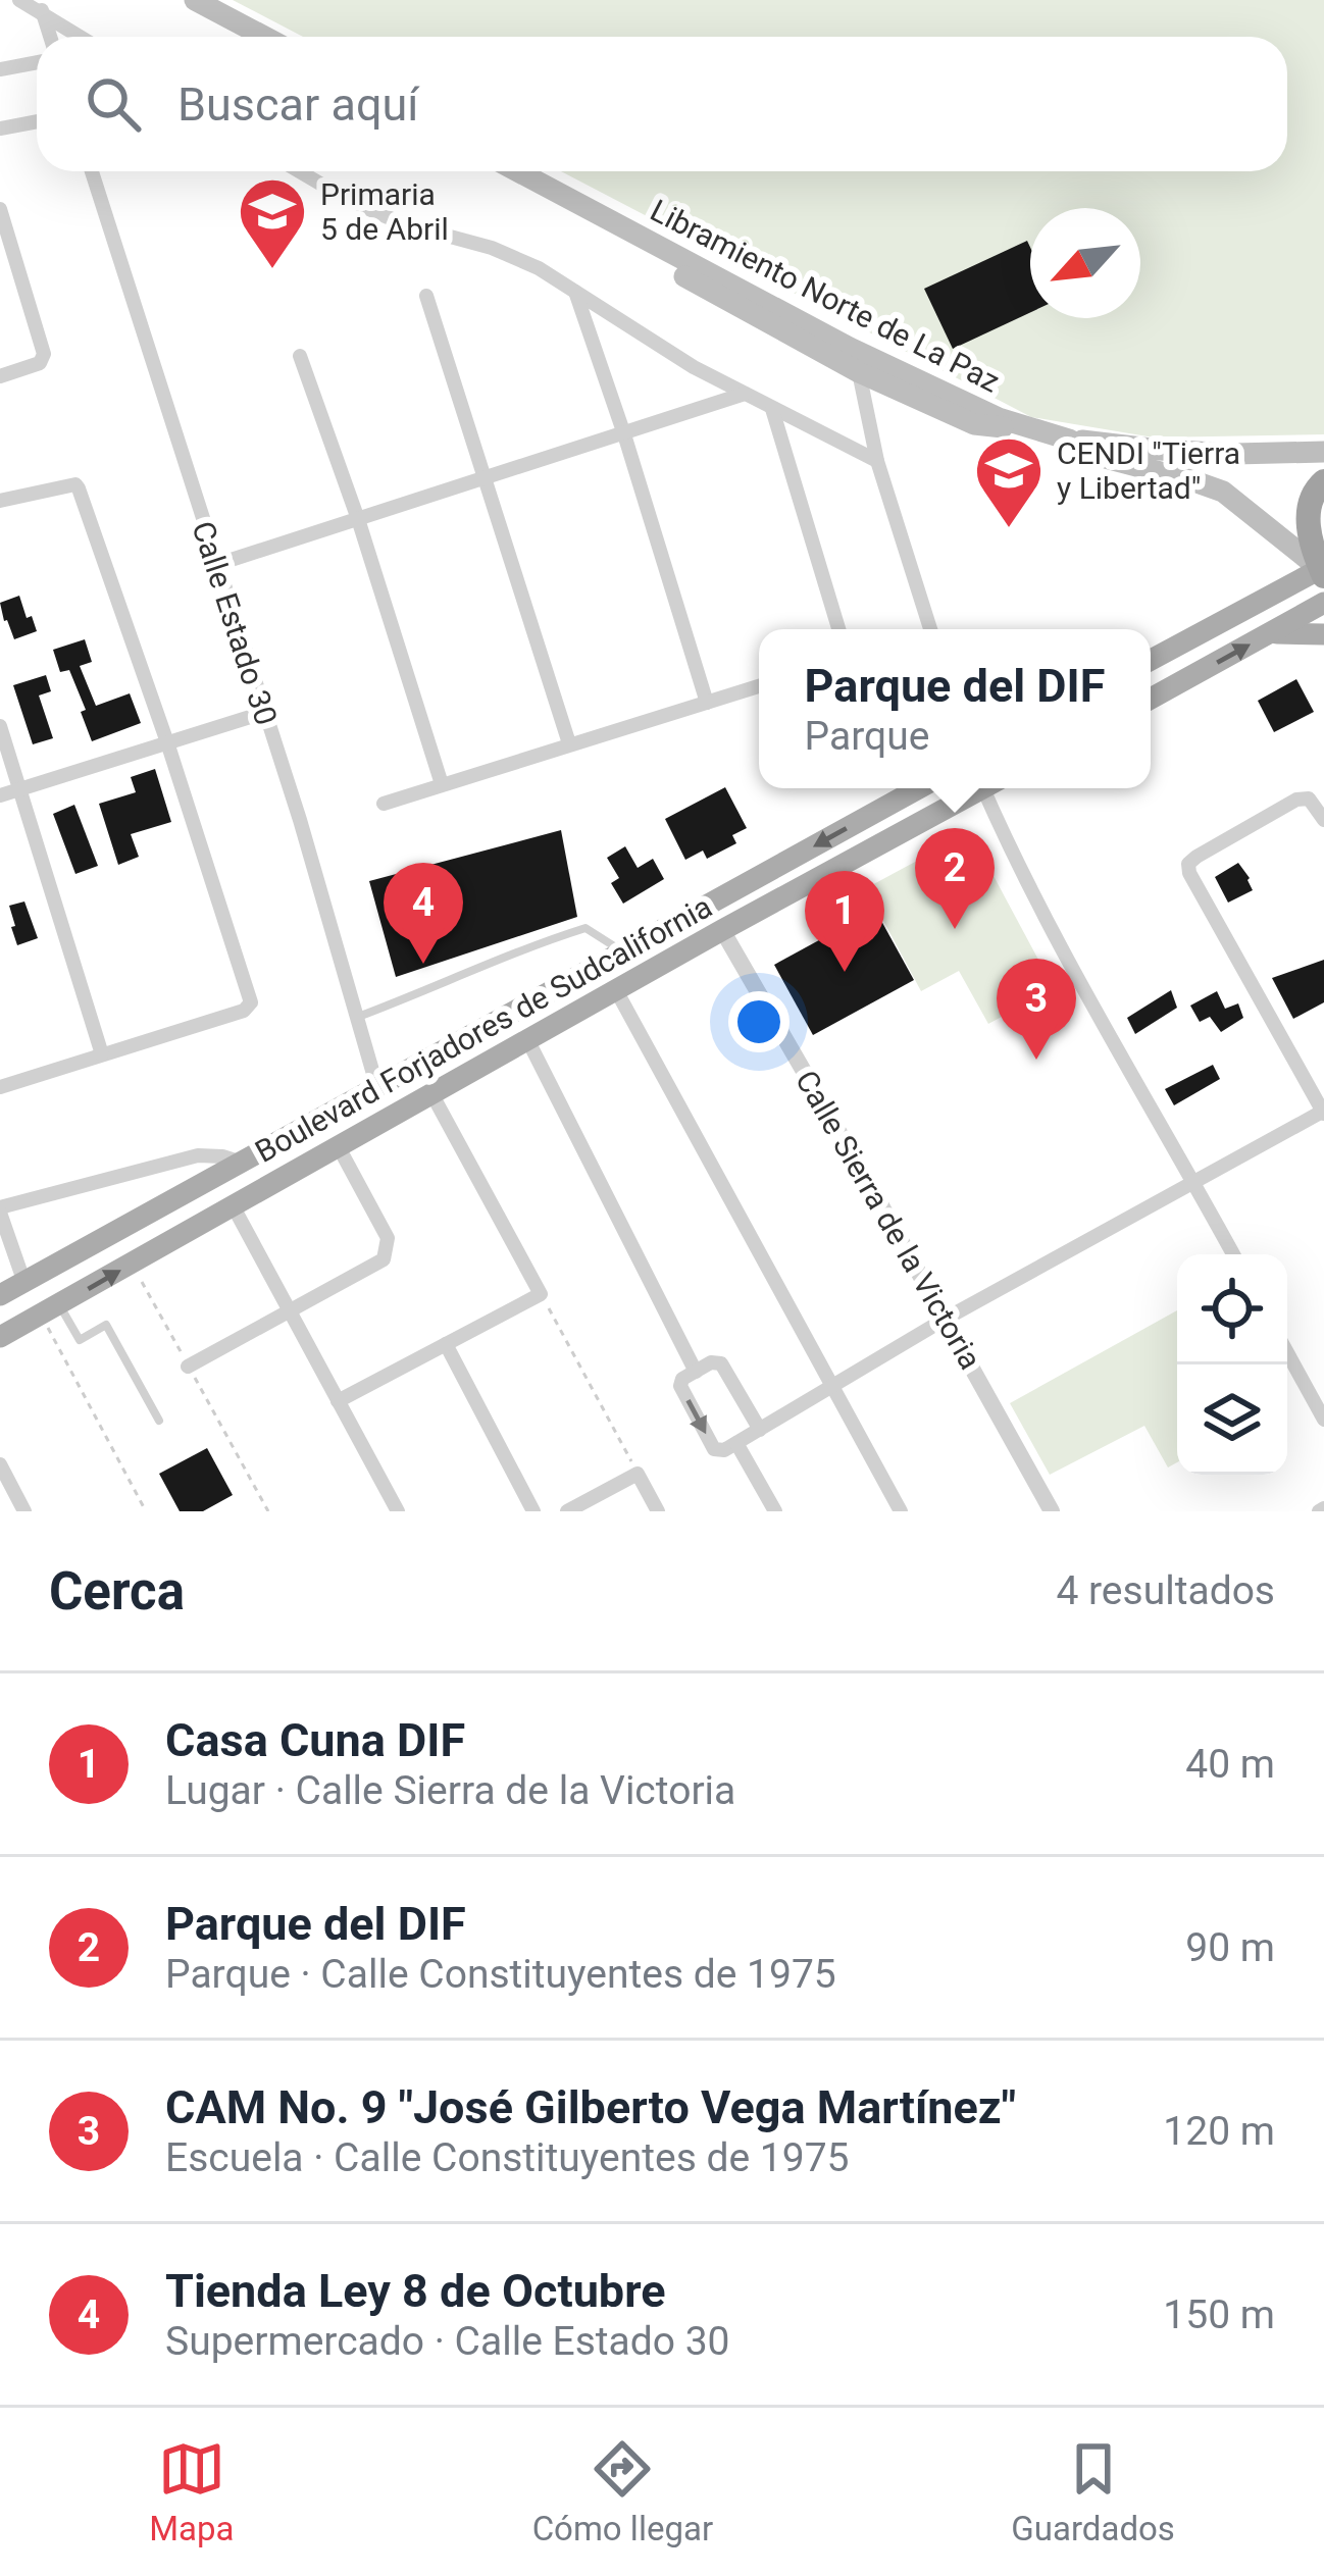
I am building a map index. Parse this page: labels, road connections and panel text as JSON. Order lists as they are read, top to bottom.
{
  "streets": {
    "main road": ["Libramiento Norte de La Paz", "Boulevard Forjadores de Sudcalifornia"],
    "street": ["Calle Estado 30", "Calle Sierra de la Victoria"]
  },
  "crossings": [
    ["Calle Estado 30", "Boulevard Forjadores de Sudcalifornia"],
    ["Boulevard Forjadores de Sudcalifornia", "Calle Sierra de la Victoria"]
  ],
  "places": {
    "school or university": ["Primaria 5 de Abril", "CENDI \"Tierra y Libertad\""]
  },
  "north": "bottom left",
  "page": {
    "search": "Buscar aquí",
    "popup": ["Parque del DIF", "Parque"],
    "pins": [
      "2",
      "4",
      "1",
      "3"
    ],
    "heading": ["Cerca", "4 resultados"],
    "list": [
      {
        "mark": "1",
        "name": "Casa Cuna DIF",
        "note": "Lugar · Calle Sierra de la Victoria",
        "value": "40 m"
      },
      {
        "mark": "2",
        "name": "Parque del DIF",
        "note": "Parque · Calle Constituyentes de 1975",
        "value": "90 m"
      },
      {
        "mark": "3",
        "name": "CAM No. 9 \"José Gilberto Vega Martínez\"",
        "note": "Escuela · Calle Constituyentes de 1975",
        "value": "120 m"
      },
      {
        "mark": "4",
        "name": "Tienda Ley 8 de Octubre",
        "note": "Supermercado · Calle Estado 30",
        "value": "150 m"
      }
    ],
    "nav": ["Mapa", "Cómo llegar", "Guardados"]
  }
}
